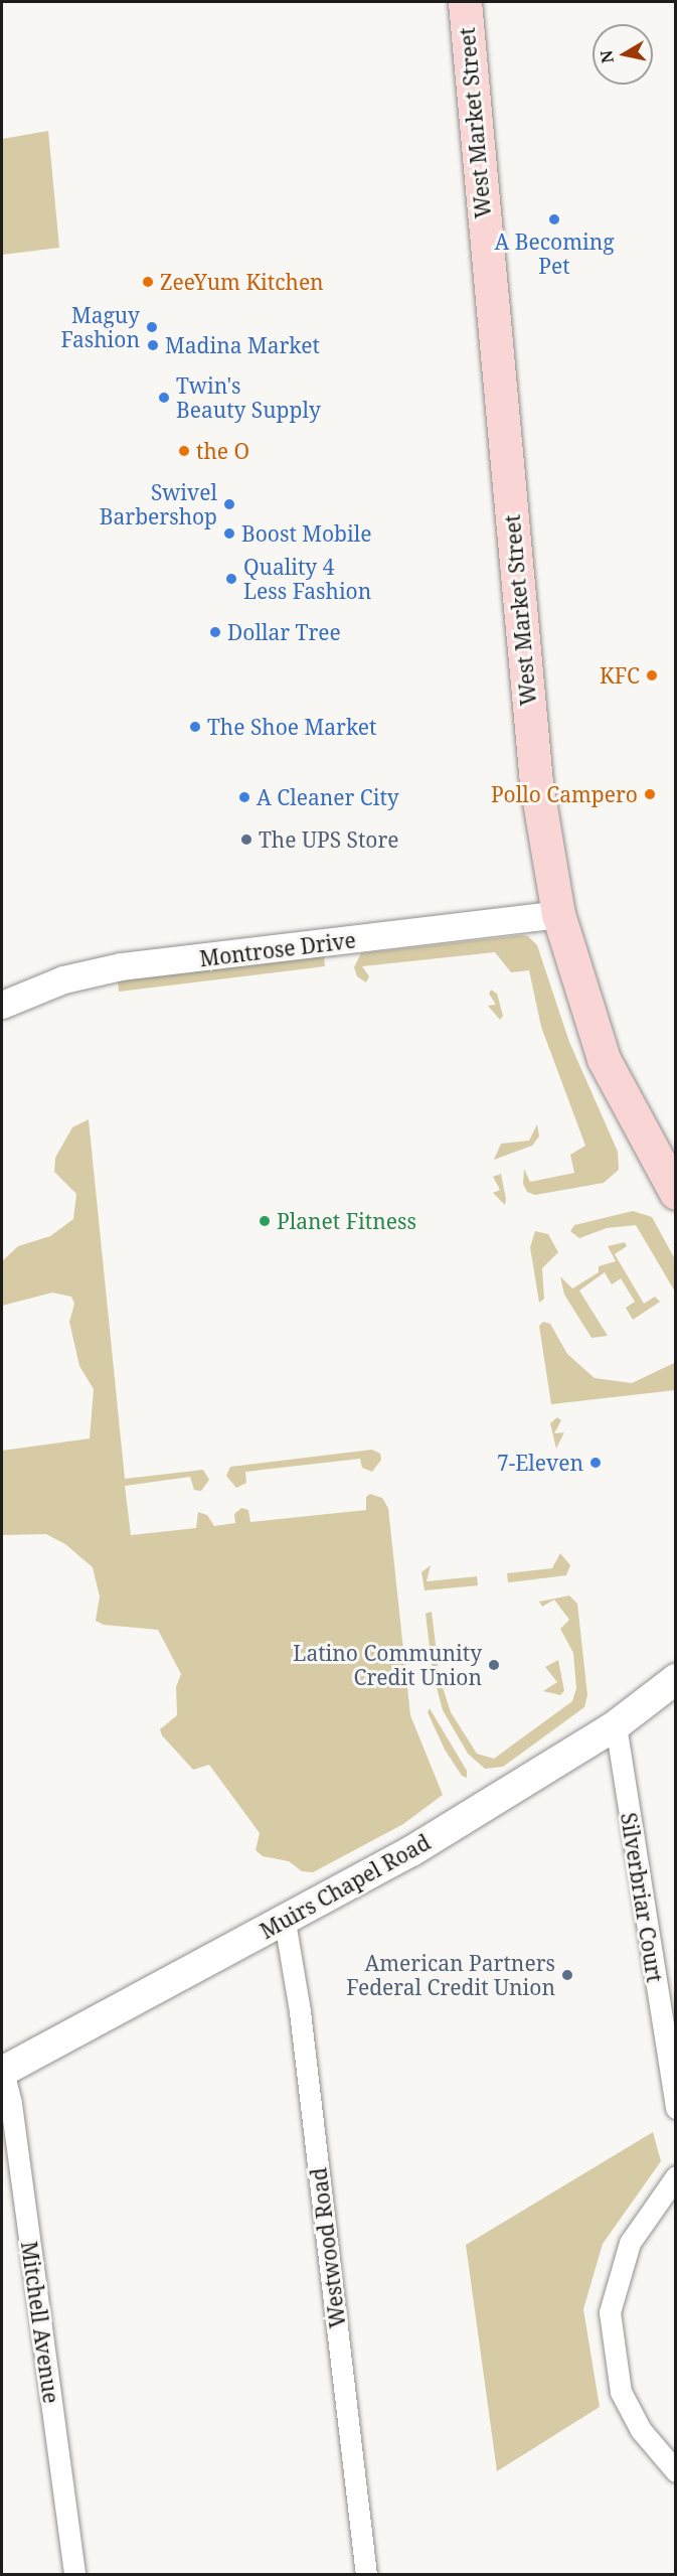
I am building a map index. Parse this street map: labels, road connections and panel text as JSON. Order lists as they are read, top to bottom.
{
  "streets": {
    "main road": ["West Market Street", "Muirs Chapel Road"],
    "street": [
      "Montrose Drive",
      "Silverbriar Court",
      "Westwood Road",
      "Mitchell Avenue"
    ]
  },
  "crossings": [
    ["West Market Street", "Montrose Drive"],
    ["Muirs Chapel Road", "Silverbriar Court"],
    ["Muirs Chapel Road", "Westwood Road"],
    ["Muirs Chapel Road", "Mitchell Avenue"]
  ],
  "places": [
    "A Becoming Pet",
    "ZeeYum Kitchen",
    "Maguy Fashion",
    "Madina Market",
    "Twin's Beauty Supply",
    "the O",
    "Swivel Barbershop",
    "Boost Mobile",
    "Quality 4 Less Fashion",
    "Dollar Tree",
    "KFC",
    "The Shoe Market",
    "Pollo Campero",
    "A Cleaner City",
    "The UPS Store",
    "Planet Fitness",
    "7-Eleven",
    "Latino Community Credit Union",
    "American Partners Federal Credit Union"
  ],
  "north": "left"
}
